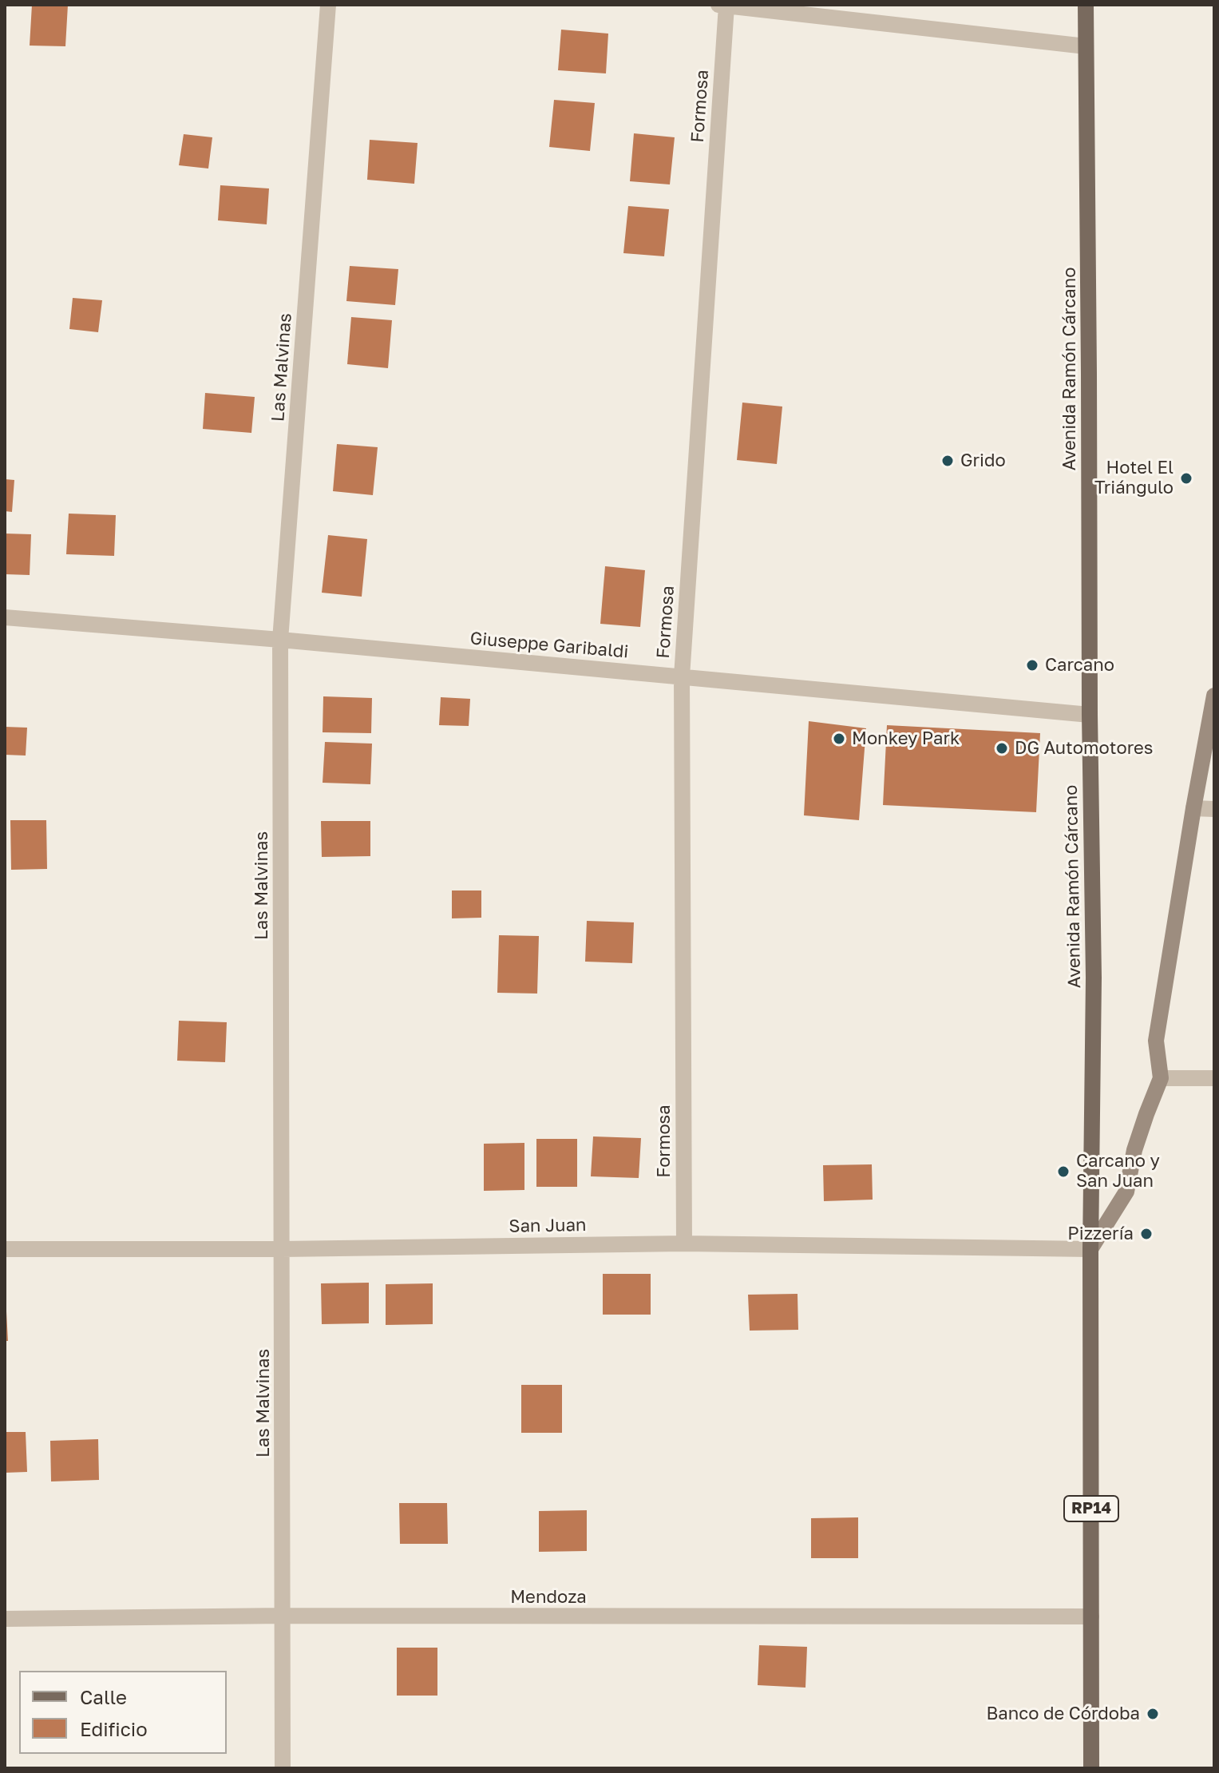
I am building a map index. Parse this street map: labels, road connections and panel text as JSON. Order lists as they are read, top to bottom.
{
  "streets": {
    "main road": ["Avenida Ramón Cárcano", "RP14"],
    "street": [
      "Formosa",
      "Las Malvinas",
      "Giuseppe Garibaldi",
      "San Juan",
      "Mendoza"
    ]
  },
  "crossings": [
    ["Formosa", "Giuseppe Garibaldi"],
    ["Formosa", "San Juan"],
    ["Las Malvinas", "Giuseppe Garibaldi"],
    ["Las Malvinas", "San Juan"],
    ["Las Malvinas", "Mendoza"],
    ["Avenida Ramón Cárcano", "Giuseppe Garibaldi"],
    ["Avenida Ramón Cárcano", "San Juan"],
    ["Avenida Ramón Cárcano", "Mendoza"]
  ],
  "places": [
    "Grido",
    "Hotel El Triángulo",
    "Carcano",
    "Monkey Park",
    "DG Automotores",
    "Carcano y San Juan",
    "Pizzería",
    "Banco de Córdoba"
  ],
  "legend": ["Calle", "Edificio"]
}
